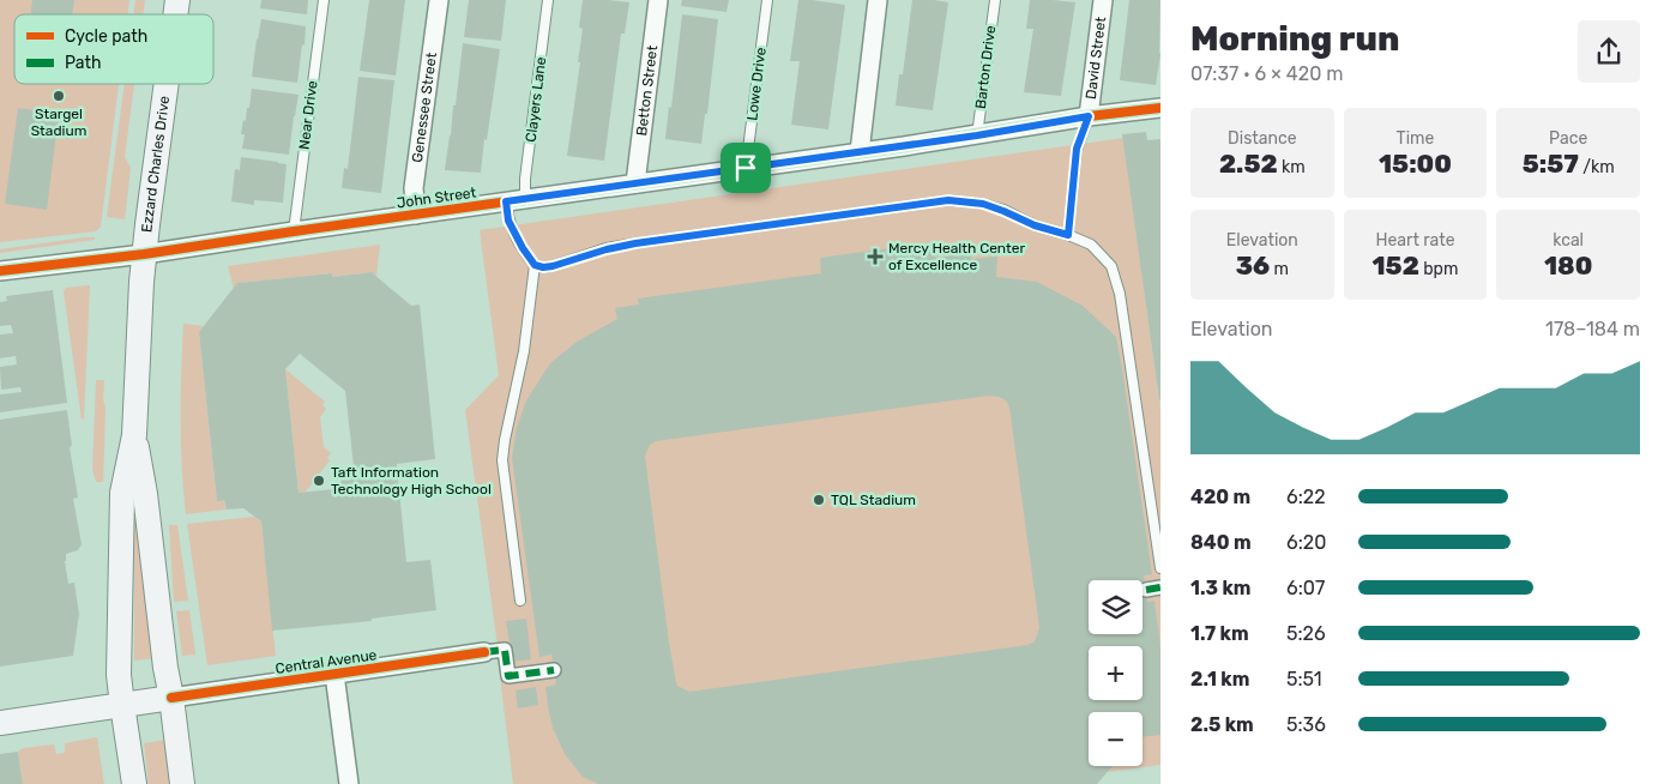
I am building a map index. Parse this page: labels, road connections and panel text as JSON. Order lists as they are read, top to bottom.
{
  "streets": {
    "main road": ["Ezzard Charles Drive", "Central Avenue"],
    "street": [
      "David Street",
      "Betton Street",
      "Genessee Street",
      "John Street"
    ],
    "lane": [
      "Barton Drive",
      "Lowe Drive",
      "Clayers Lane",
      "Near Drive"
    ]
  },
  "crossings": [
    ["David Street", "John Street"],
    ["Barton Drive", "John Street"],
    ["Lowe Drive", "John Street"],
    ["Betton Street", "John Street"],
    ["Clayers Lane", "John Street"],
    ["Genessee Street", "John Street"],
    ["Near Drive", "John Street"],
    ["Ezzard Charles Drive", "John Street"],
    ["Ezzard Charles Drive", "Central Avenue"]
  ],
  "places": {
    "other": ["Stargel Stadium", "Taft Information Technology High School", "TQL Stadium"],
    "health": ["Mercy Health Center of Excellence"]
  },
  "legend": ["Cycle path", "Path"],
  "page": {
    "heading": ["Morning run", "07:37 · 6 × 420 m"],
    "stats": [
      ["Distance", "2.52 km"],
      ["Time", "15:00"],
      ["Pace", "5:57 /km"],
      ["Elevation", "36 m"],
      ["Heart rate", "152 bpm"],
      ["kcal", "180"]
    ],
    "chart": ["Elevation", "178–184 m"],
    "list": [
      {
        "name": "420 m",
        "note": "6:22"
      },
      {
        "name": "840 m",
        "note": "6:20"
      },
      {
        "name": "1.3 km",
        "note": "6:07"
      },
      {
        "name": "1.7 km",
        "note": "5:26"
      },
      {
        "name": "2.1 km",
        "note": "5:51"
      },
      {
        "name": "2.5 km",
        "note": "5:36"
      }
    ],
    "map_buttons": ["+", "−"]
  }
}
